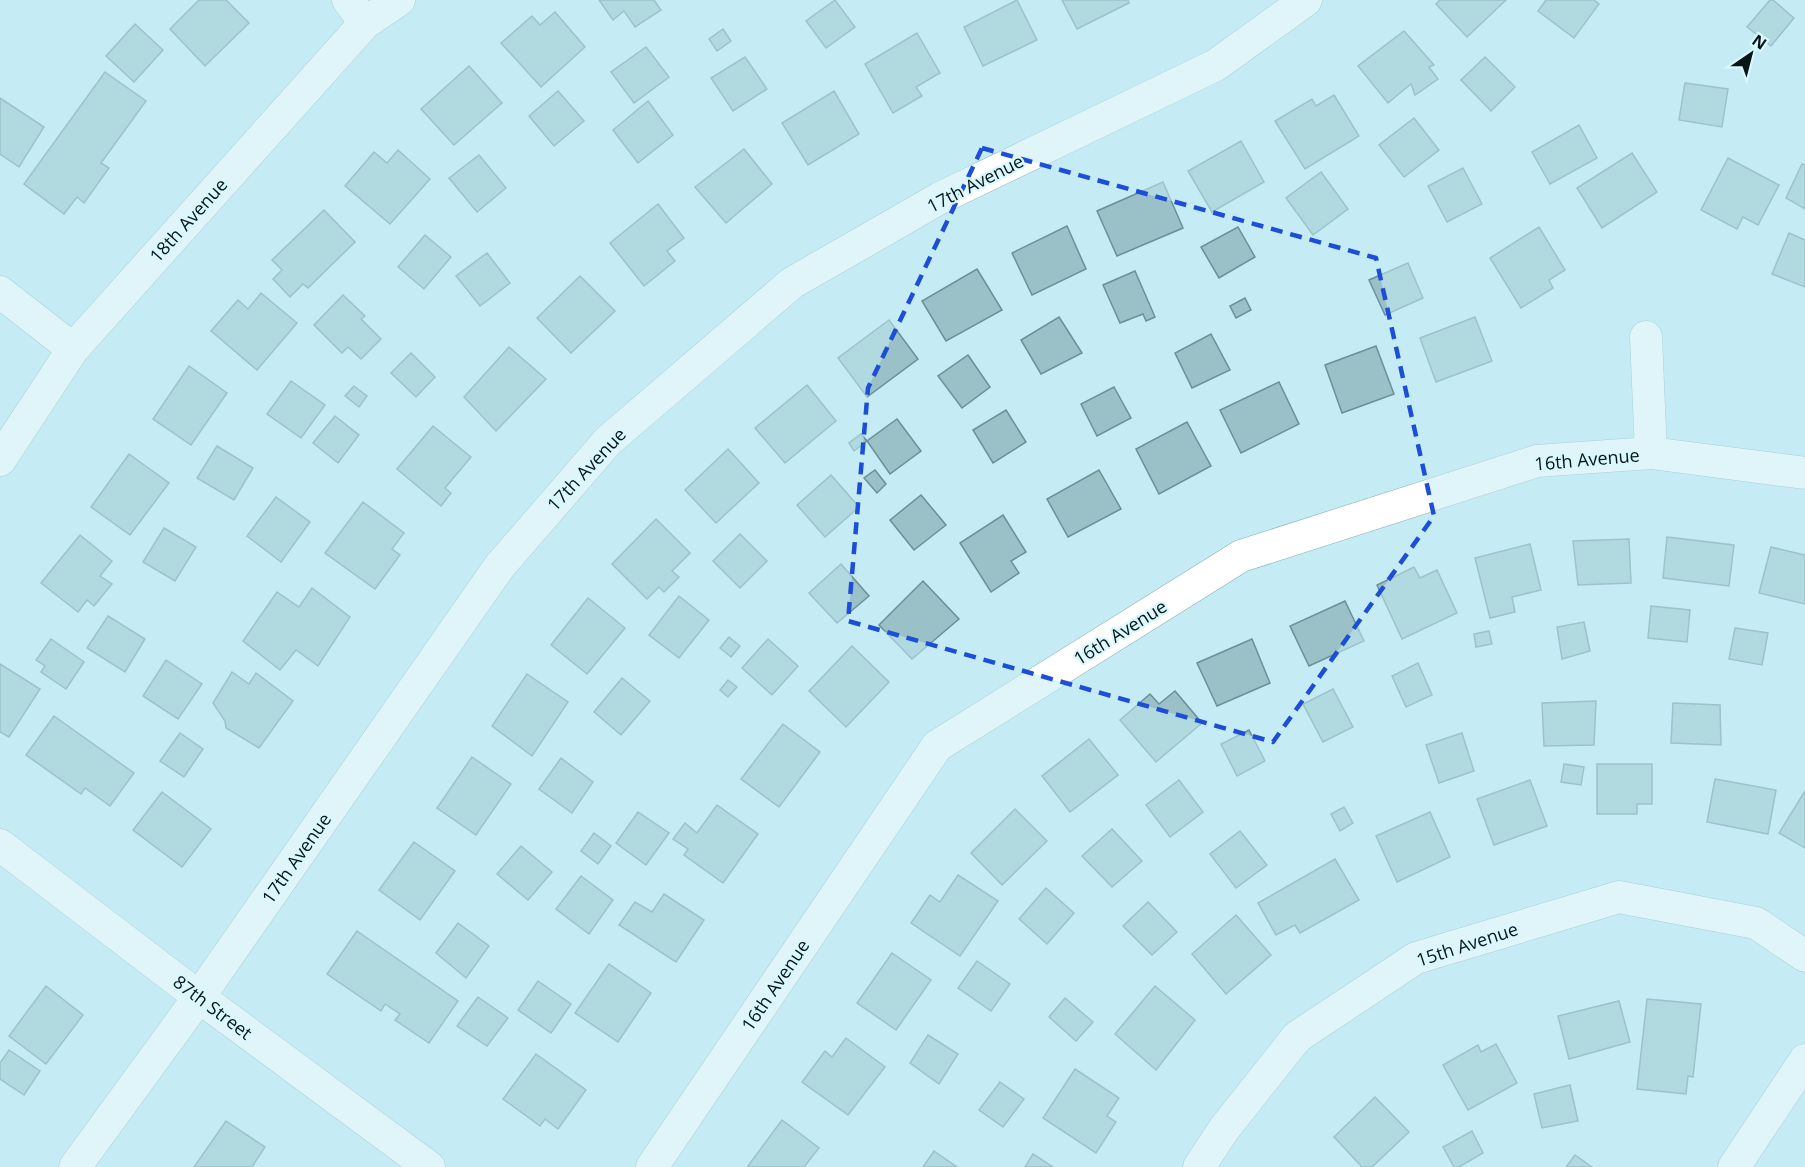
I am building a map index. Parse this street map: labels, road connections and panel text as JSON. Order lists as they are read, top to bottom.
{
  "streets": {
    "street": [
      "17th Avenue",
      "18th Avenue",
      "16th Avenue",
      "15th Avenue",
      "87th Street"
    ]
  },
  "crossings": [
    ["17th Avenue", "87th Street"]
  ],
  "north": "top right"
}
